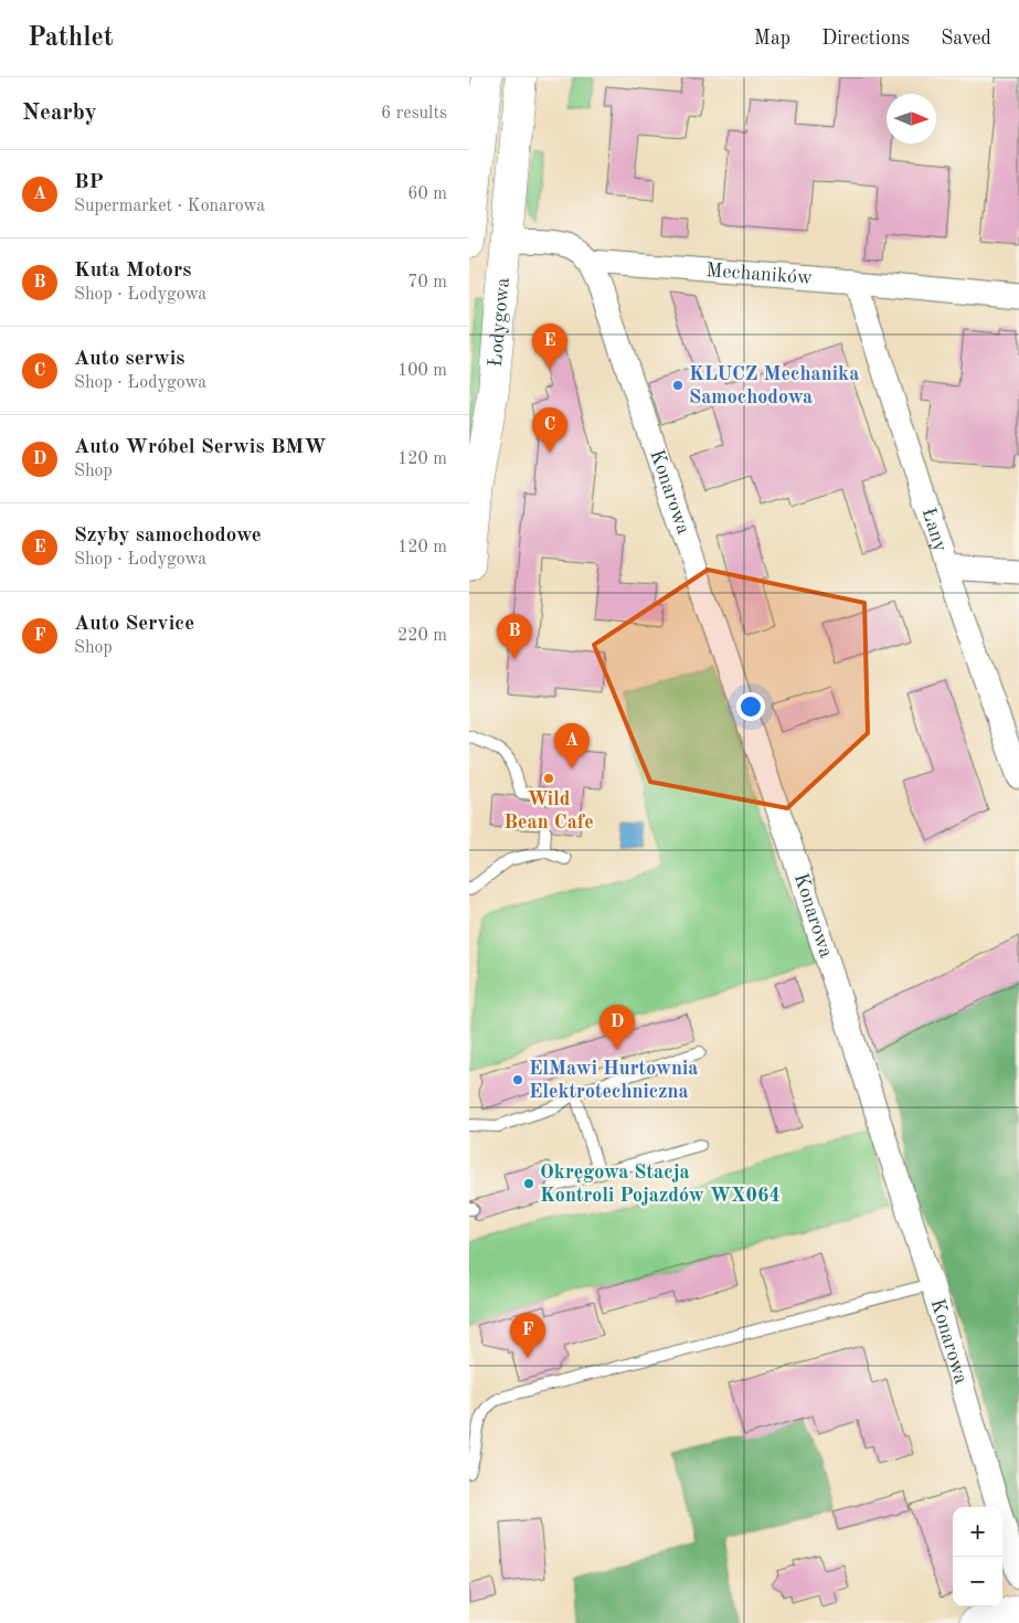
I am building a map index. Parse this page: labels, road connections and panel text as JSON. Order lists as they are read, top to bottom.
{
  "streets": {
    "main road": ["Łodygowa"],
    "street": ["Mechaników", "Konarowa", "Łany"]
  },
  "crossings": [
    ["Mechaników", "Konarowa"],
    ["Mechaników", "Łany"]
  ],
  "places": [
    "KLUCZ Mechanika Samochodowa",
    "Wild Bean Cafe",
    "ElMawi Hurtownia Elektrotechniczna",
    "Okręgowa Stacja Kontroli Pojazdów WX064"
  ],
  "north": "right",
  "page": {
    "header": "Pathlet",
    "nav": ["Map", "Directions", "Saved"],
    "heading": ["Nearby", "6 results"],
    "list": [
      {
        "mark": "A",
        "name": "BP",
        "note": "Supermarket · Konarowa",
        "value": "60 m"
      },
      {
        "mark": "B",
        "name": "Kuta Motors",
        "note": "Shop · Łodygowa",
        "value": "70 m"
      },
      {
        "mark": "C",
        "name": "Auto serwis",
        "note": "Shop · Łodygowa",
        "value": "100 m"
      },
      {
        "mark": "D",
        "name": "Auto Wróbel Serwis BMW",
        "note": "Shop",
        "value": "120 m"
      },
      {
        "mark": "E",
        "name": "Szyby samochodowe",
        "note": "Shop · Łodygowa",
        "value": "120 m"
      },
      {
        "mark": "F",
        "name": "Auto Service",
        "note": "Shop",
        "value": "220 m"
      }
    ],
    "pins": [
      "E",
      "C",
      "B",
      "A",
      "D",
      "F"
    ],
    "map_buttons": ["+", "−"]
  }
}
